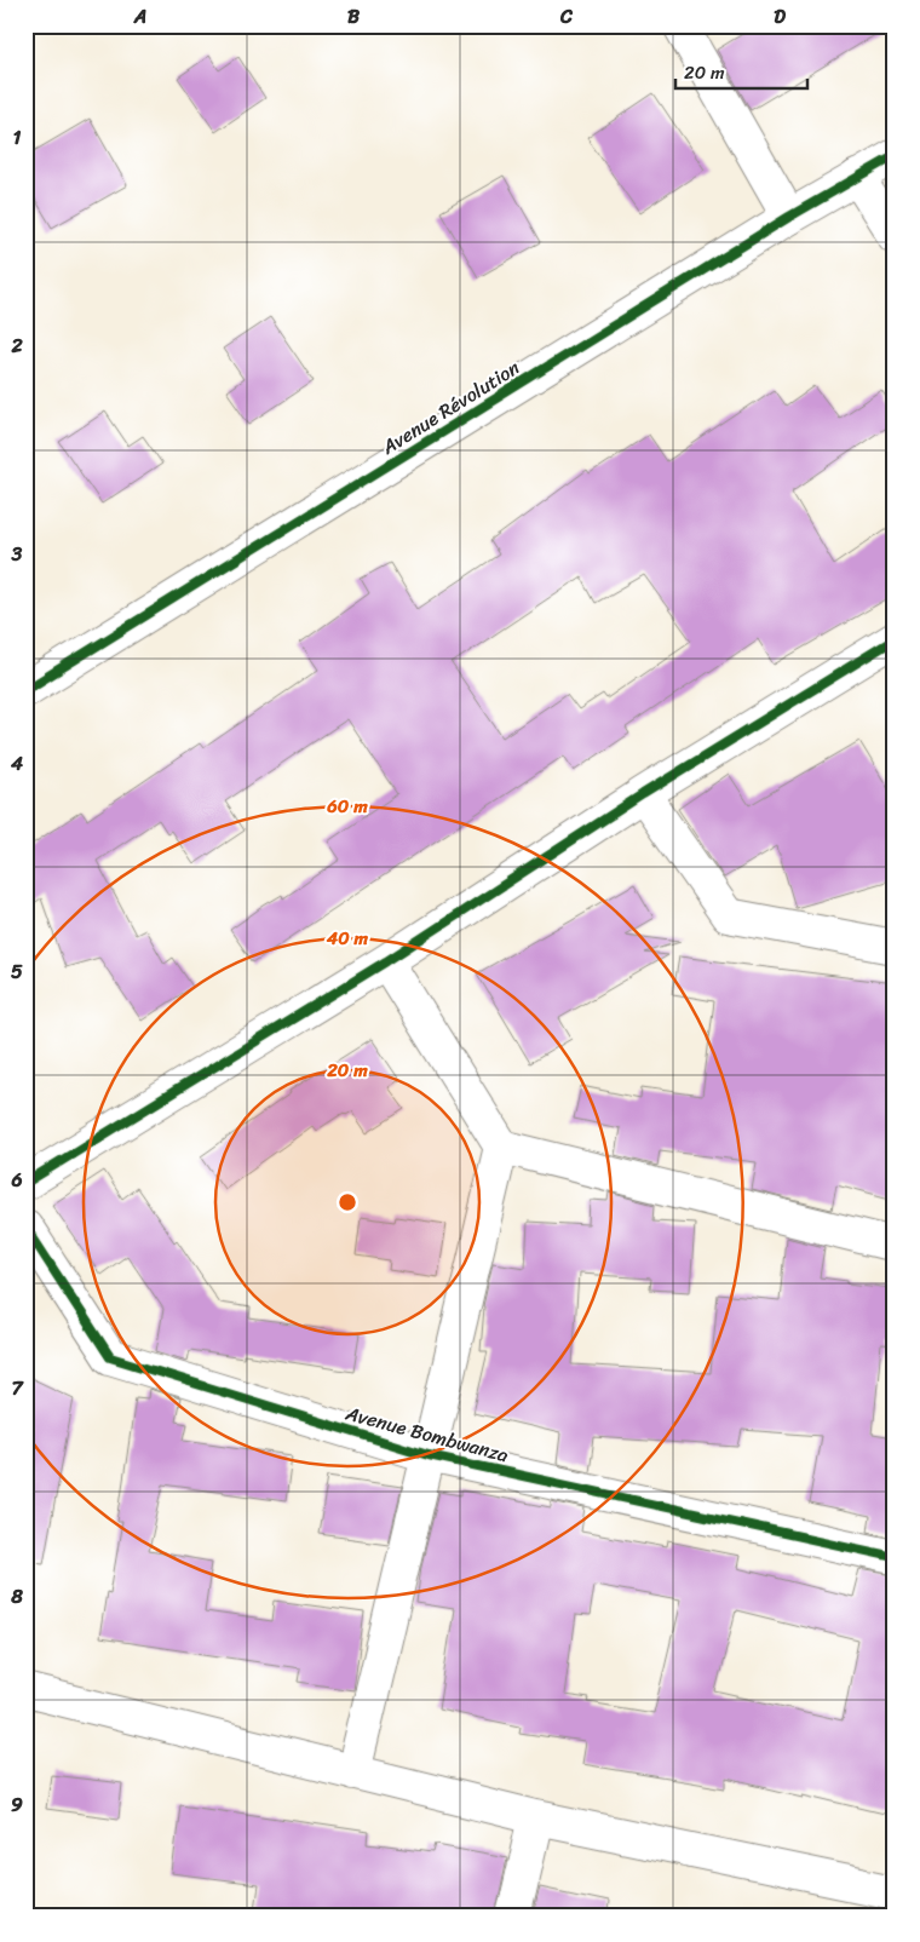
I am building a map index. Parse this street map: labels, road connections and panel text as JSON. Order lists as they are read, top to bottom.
{
  "streets": {
    "street": ["Avenue Révolution", "Avenue Bombwanza"]
  },
  "scale_bar": "20 m",
  "grid": {
    "columns": [
      "A",
      "B",
      "C",
      "D"
    ],
    "rows": [
      "1",
      "2",
      "3",
      "4",
      "5",
      "6",
      "7",
      "8",
      "9"
    ]
  },
  "rings": ["60 m", "40 m", "20 m"]
}
